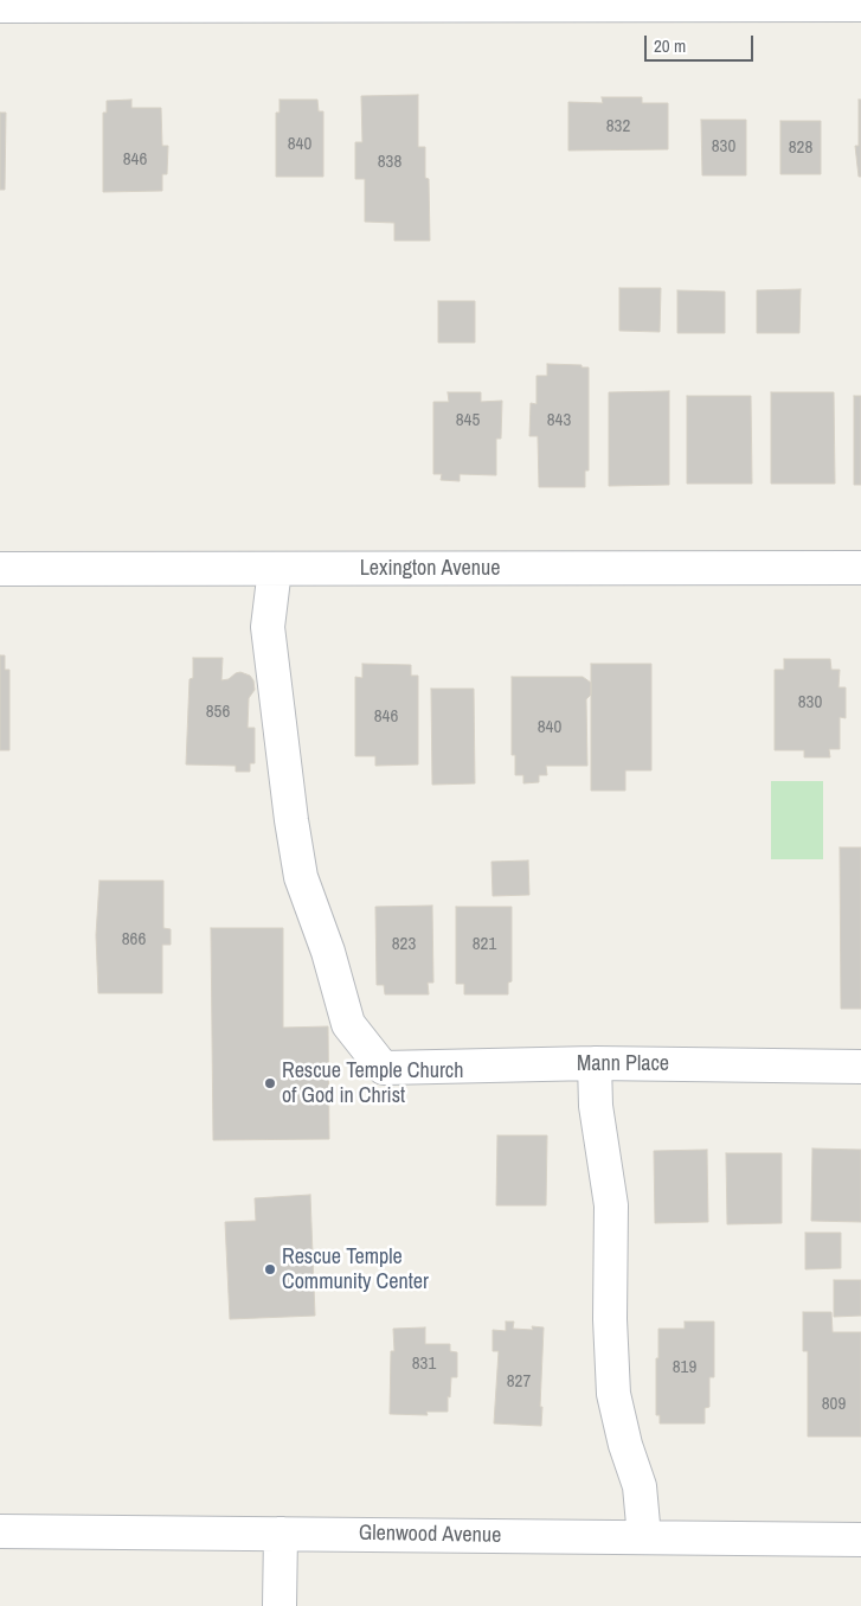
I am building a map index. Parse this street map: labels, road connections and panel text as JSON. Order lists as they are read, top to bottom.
{
  "streets": {
    "street": ["Lexington Avenue", "Mann Place", "Glenwood Avenue"]
  },
  "crossings": [
    ["Lexington Avenue", "Mann Place"]
  ],
  "places": ["Rescue Temple Church of God in Christ", "Rescue Temple Community Center"],
  "house_numbers": [
    "832",
    "840",
    "830",
    "828",
    "846",
    "838",
    "845",
    "843",
    "830",
    "856",
    "846",
    "840",
    "866",
    "823",
    "821",
    "831",
    "819",
    "827",
    "809"
  ],
  "scale_bar": "20 m"
}
